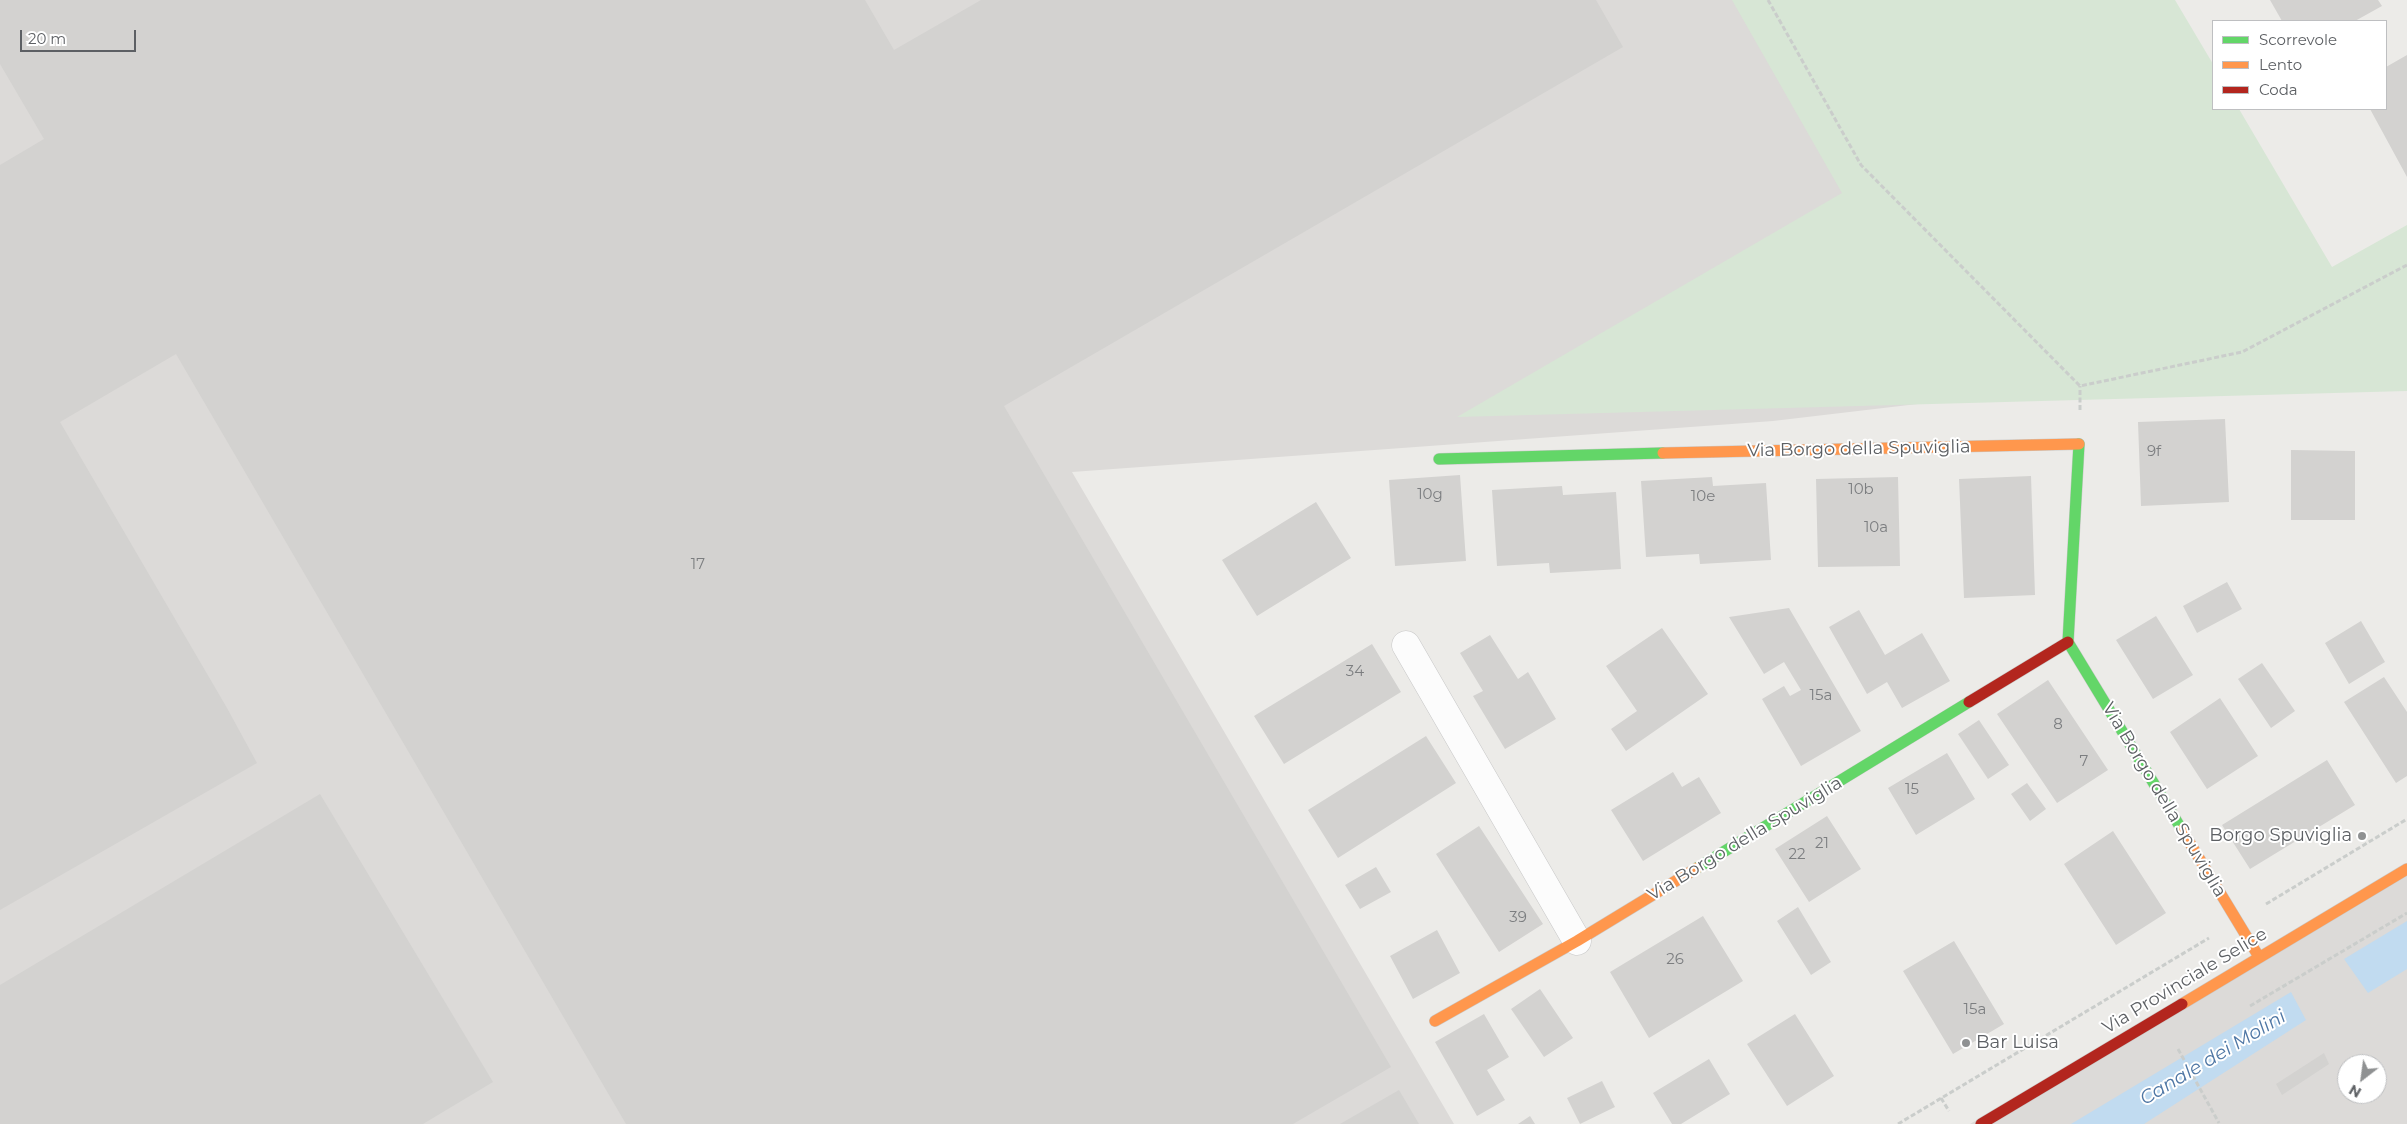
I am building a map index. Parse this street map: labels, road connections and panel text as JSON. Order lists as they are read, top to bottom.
{
  "streets": {
    "street": ["Via Borgo della Spuviglia", "Via Provinciale Selice"]
  },
  "crossings": [
    ["Via Borgo della Spuviglia", "Via Provinciale Selice"]
  ],
  "water": ["Canale dei Molini"],
  "places": ["Borgo Spuviglia", "Bar Luisa"],
  "house_numbers": [
    "9f",
    "10b",
    "10g",
    "10e",
    "10a",
    "17",
    "34",
    "15a",
    "8",
    "7",
    "15",
    "21",
    "22",
    "39",
    "26",
    "15a"
  ],
  "legend": ["Scorrevole", "Lento", "Coda"],
  "scale_bar": "20 m",
  "north": "bottom left"
}
